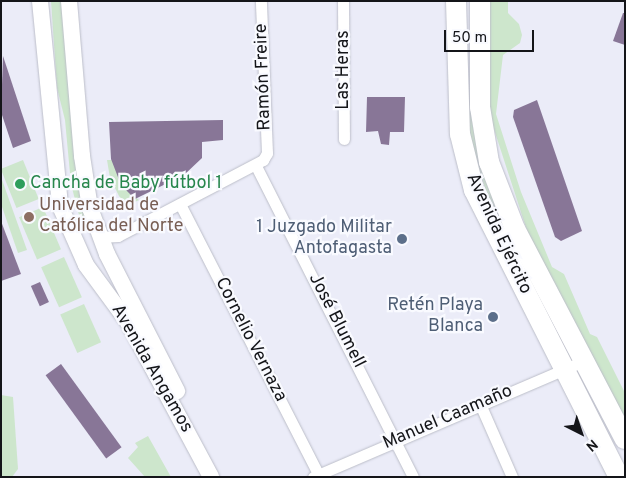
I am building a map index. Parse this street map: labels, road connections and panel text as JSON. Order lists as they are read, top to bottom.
{
  "streets": {
    "highway": ["Avenida Ejército"],
    "main road": ["Avenida Angamos"],
    "street": [
      "Las Heras",
      "Ramón Freire",
      "José Blumell",
      "Cornelio Vernaza",
      "Manuel Caamaño"
    ]
  },
  "crossings": [
    ["Ramón Freire", "José Blumell"],
    ["Avenida Ejército", "Manuel Caamaño"],
    ["José Blumell", "Manuel Caamaño"],
    ["Cornelio Vernaza", "Manuel Caamaño"]
  ],
  "places": [
    "Cancha de Baby fútbol 1",
    "Universidad de Católica del Norte",
    "1 Juzgado Militar Antofagasta",
    "Retén Playa Blanca"
  ],
  "scale_bar": "50 m",
  "north": "bottom right"
}
